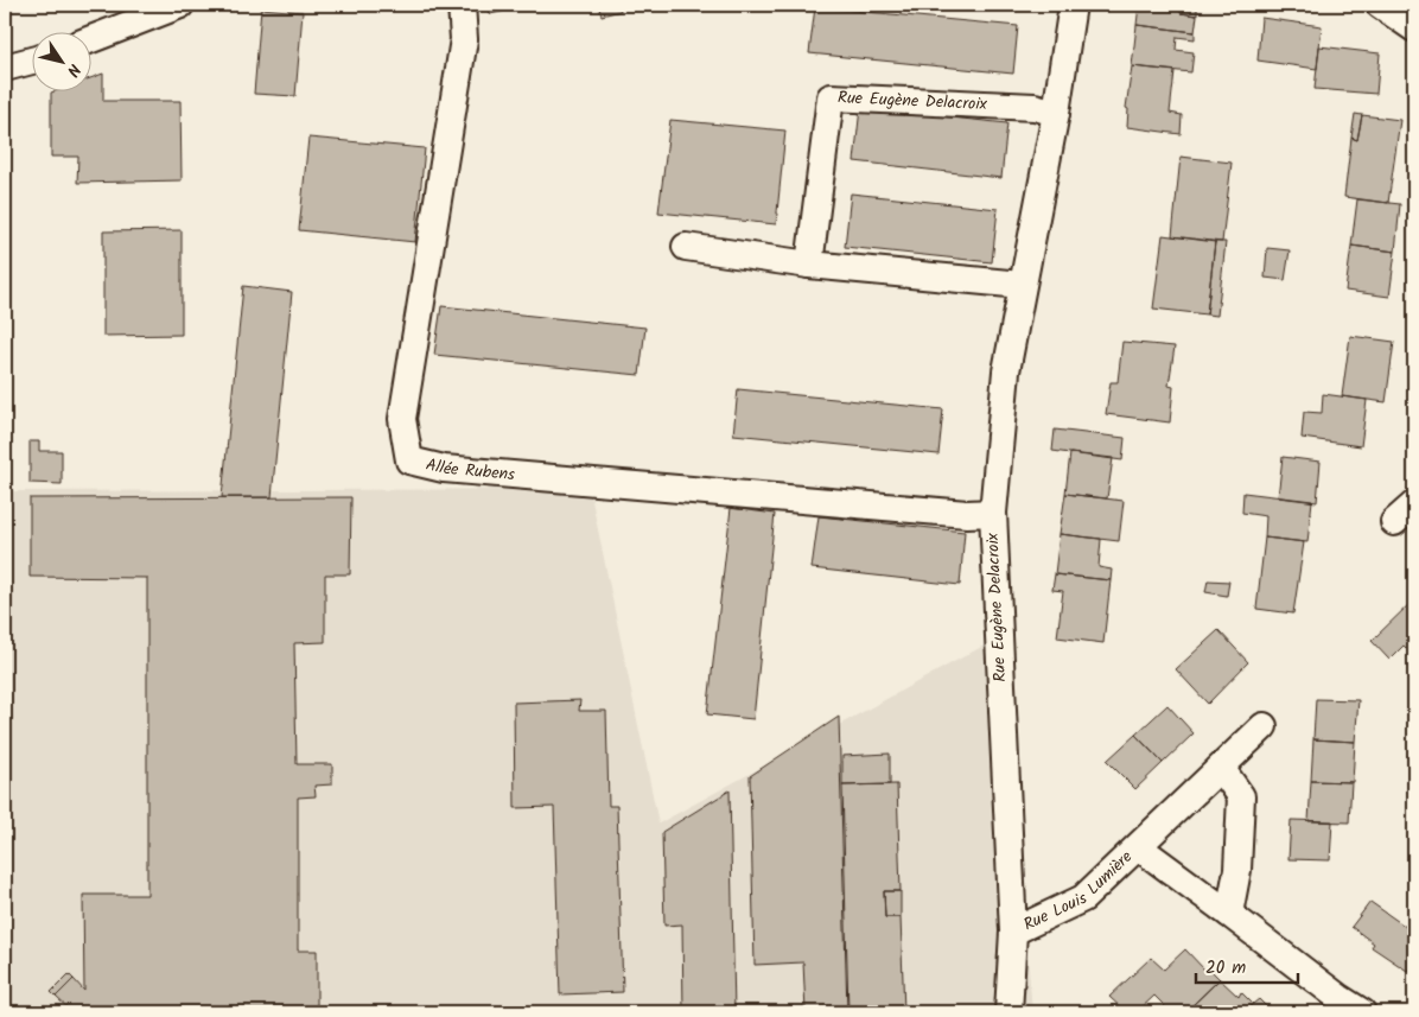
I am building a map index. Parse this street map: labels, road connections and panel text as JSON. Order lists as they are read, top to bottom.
{
  "streets": {
    "street": ["Rue Eugène Delacroix", "Allée Rubens", "Rue Louis Lumière"]
  },
  "crossings": [
    ["Rue Eugène Delacroix", "Allée Rubens"],
    ["Rue Eugène Delacroix", "Rue Louis Lumière"]
  ],
  "scale_bar": "20 m",
  "north": "bottom right"
}
